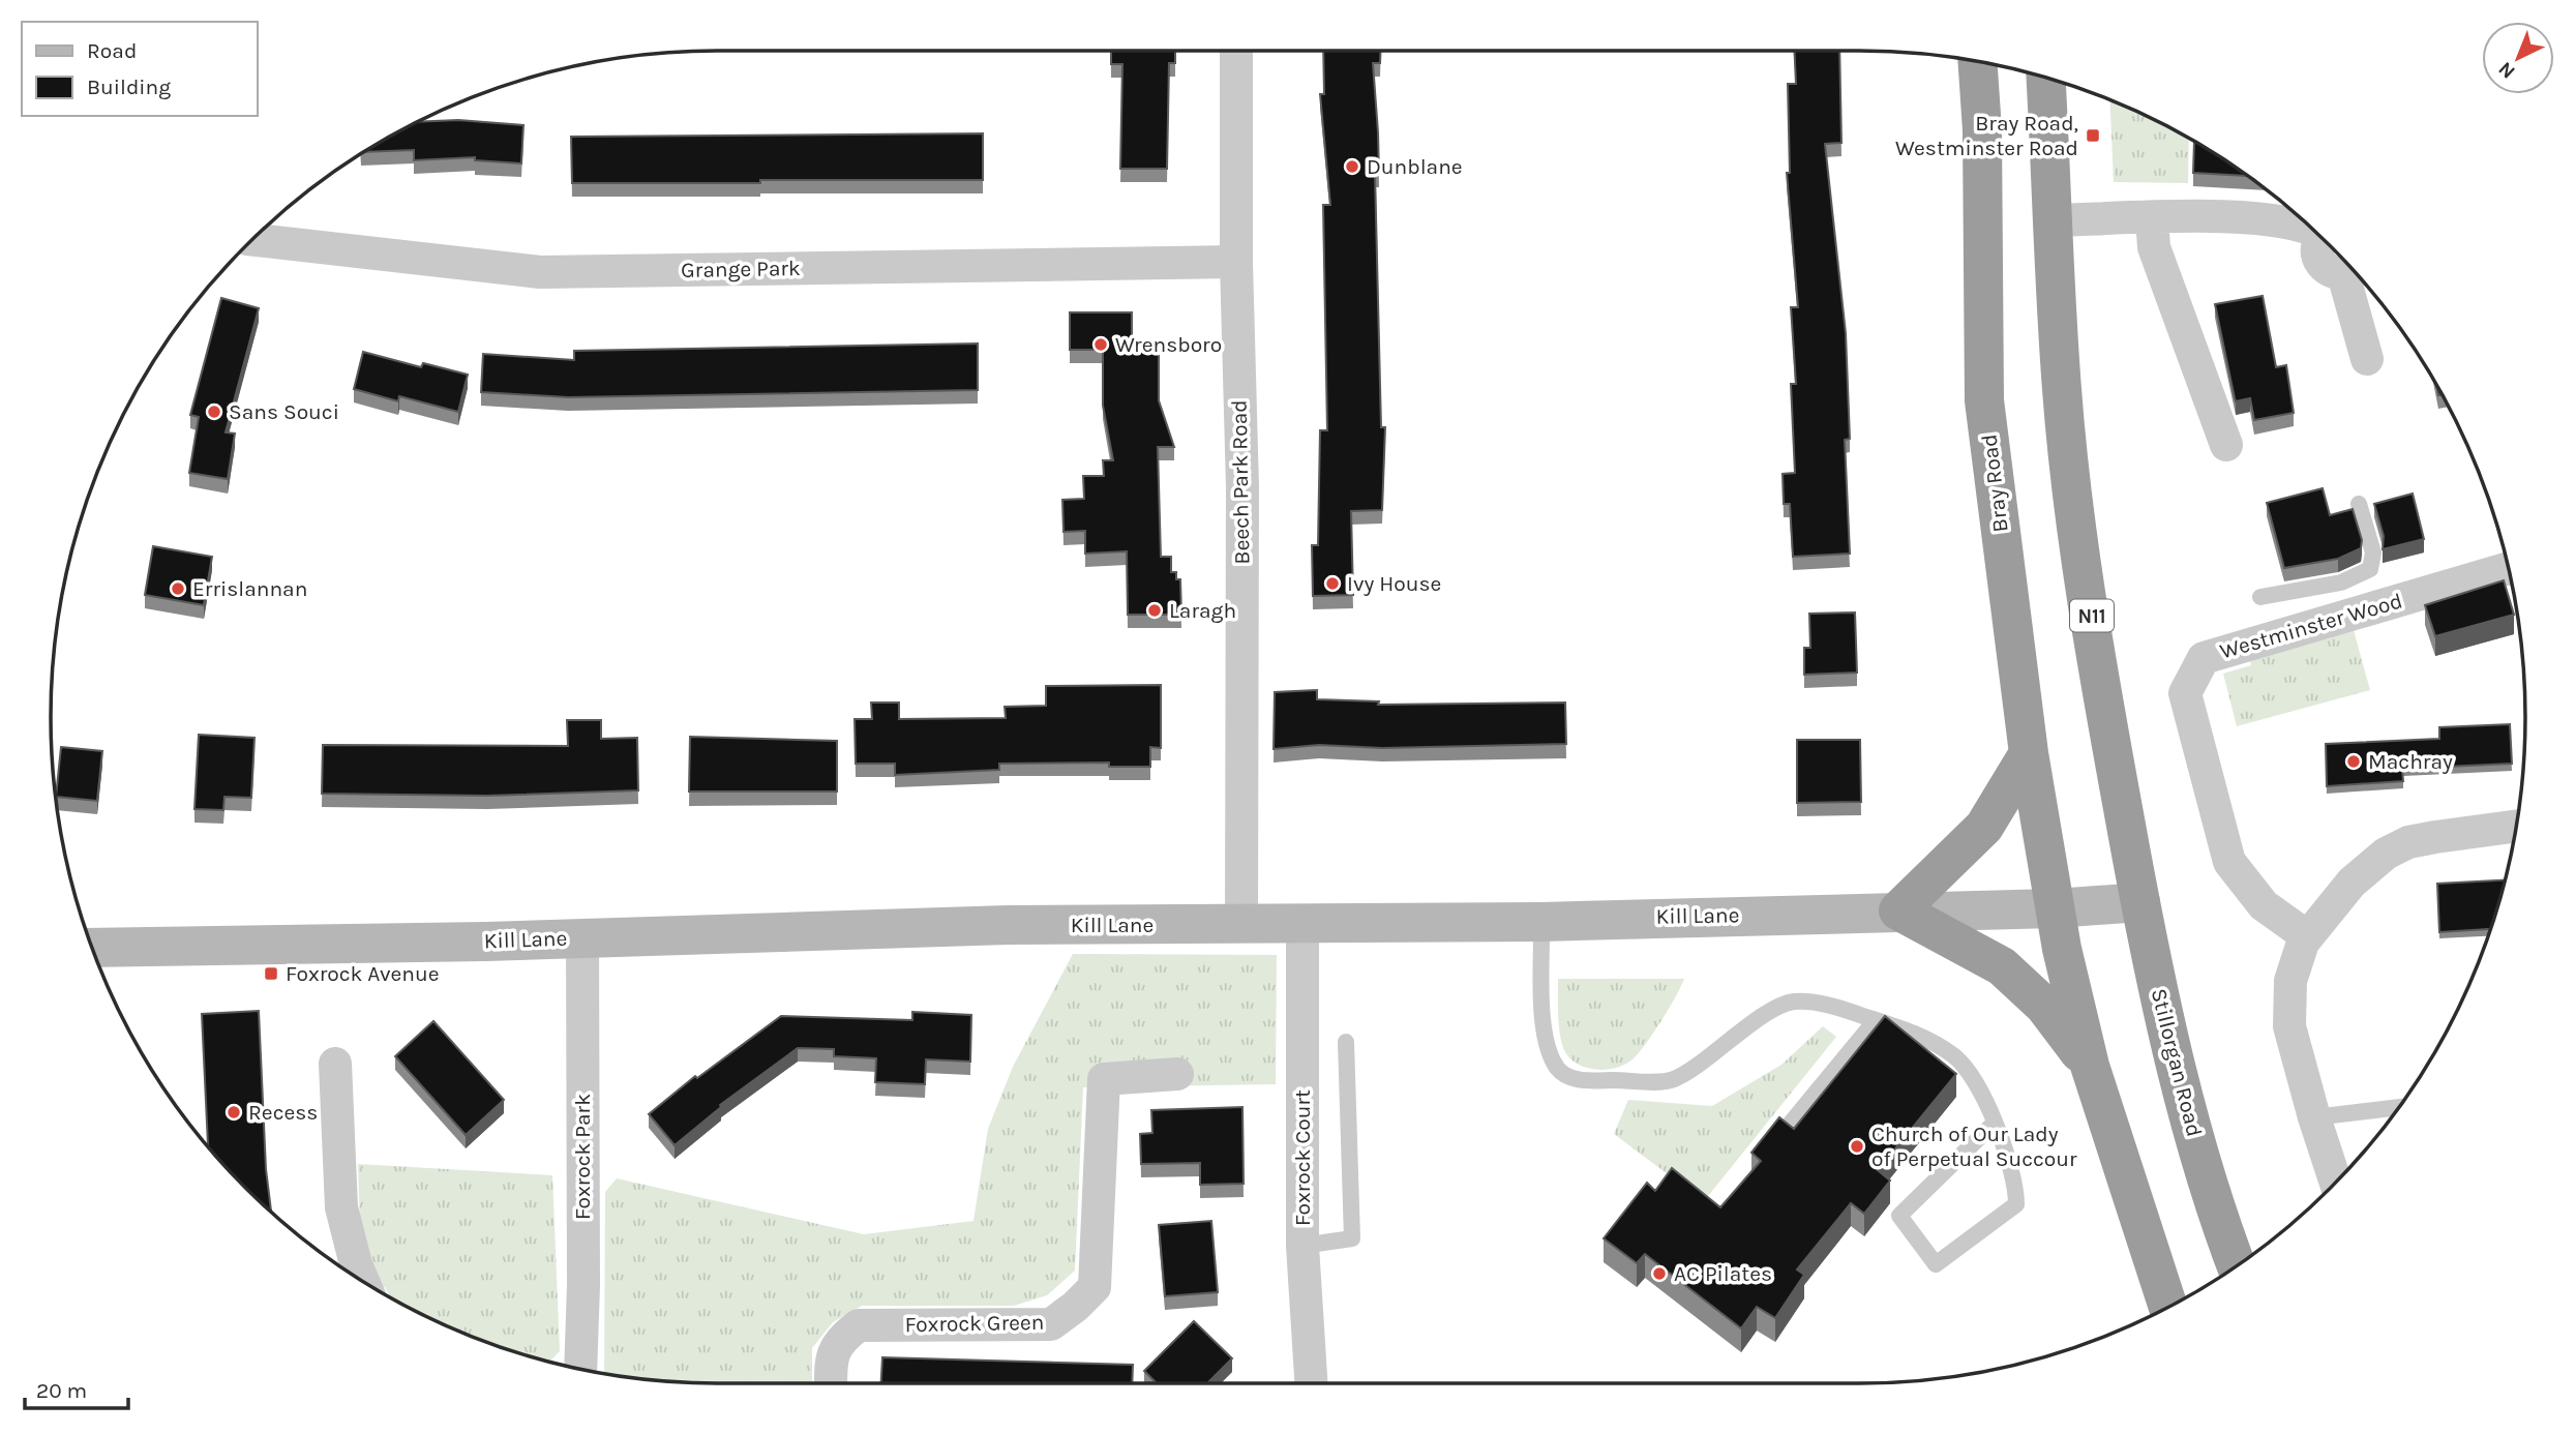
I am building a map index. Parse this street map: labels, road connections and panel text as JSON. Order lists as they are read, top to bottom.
{
  "streets": {
    "highway": ["Bray Road", "N11", "Stillorgan Road"],
    "main road": ["Kill Lane"],
    "street": [
      "Grange Park",
      "Beech Park Road",
      "Westminster Wood",
      "Foxrock Park",
      "Foxrock Court",
      "Foxrock Green"
    ]
  },
  "crossings": [
    ["Grange Park", "Beech Park Road"],
    ["Beech Park Road", "Kill Lane"],
    ["Bray Road", "Kill Lane"],
    ["N11", "Stillorgan Road"],
    ["Kill Lane", "Stillorgan Road"],
    ["Kill Lane", "Foxrock Park"],
    ["Kill Lane", "Foxrock Court"]
  ],
  "places": {
    "transit": ["Bray Road, Westminster Road", "Foxrock Avenue"],
    "other": [
      "Dunblane",
      "Wrensboro",
      "Sans Souci",
      "Ivy House",
      "Errislannan",
      "Laragh",
      "Machray",
      "Recess",
      "Church of Our Lady of Perpetual Succour",
      "AC Pilates"
    ]
  },
  "legend": ["Road", "Building"],
  "scale_bar": "20 m",
  "north": "bottom left"
}
